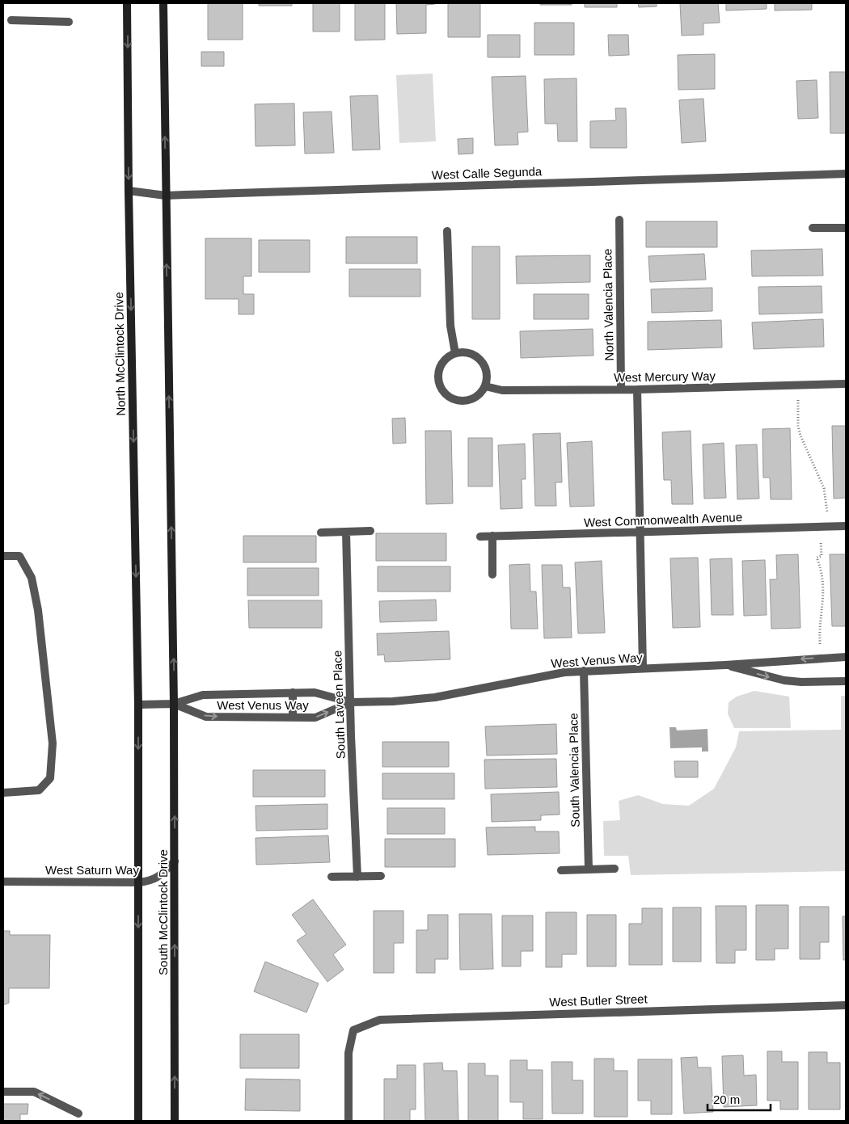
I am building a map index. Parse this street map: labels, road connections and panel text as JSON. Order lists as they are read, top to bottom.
{
  "streets": {
    "main road": ["North McClintock Drive", "South McClintock Drive"],
    "street": [
      "West Calle Segunda",
      "North Valencia Place",
      "West Mercury Way",
      "West Commonwealth Avenue",
      "West Venus Way",
      "South Laveen Place",
      "South Valencia Place",
      "West Saturn Way",
      "West Butler Street"
    ]
  },
  "crossings": [
    ["West Calle Segunda", "North McClintock Drive"],
    ["North Valencia Place", "West Mercury Way"],
    ["North McClintock Drive", "West Venus Way"],
    ["North McClintock Drive", "South McClintock Drive"],
    ["West Venus Way", "South Laveen Place"],
    ["West Venus Way", "South Valencia Place"],
    ["West Venus Way", "South McClintock Drive"],
    ["West Saturn Way", "South McClintock Drive"]
  ],
  "scale_bar": "20 m"
}
